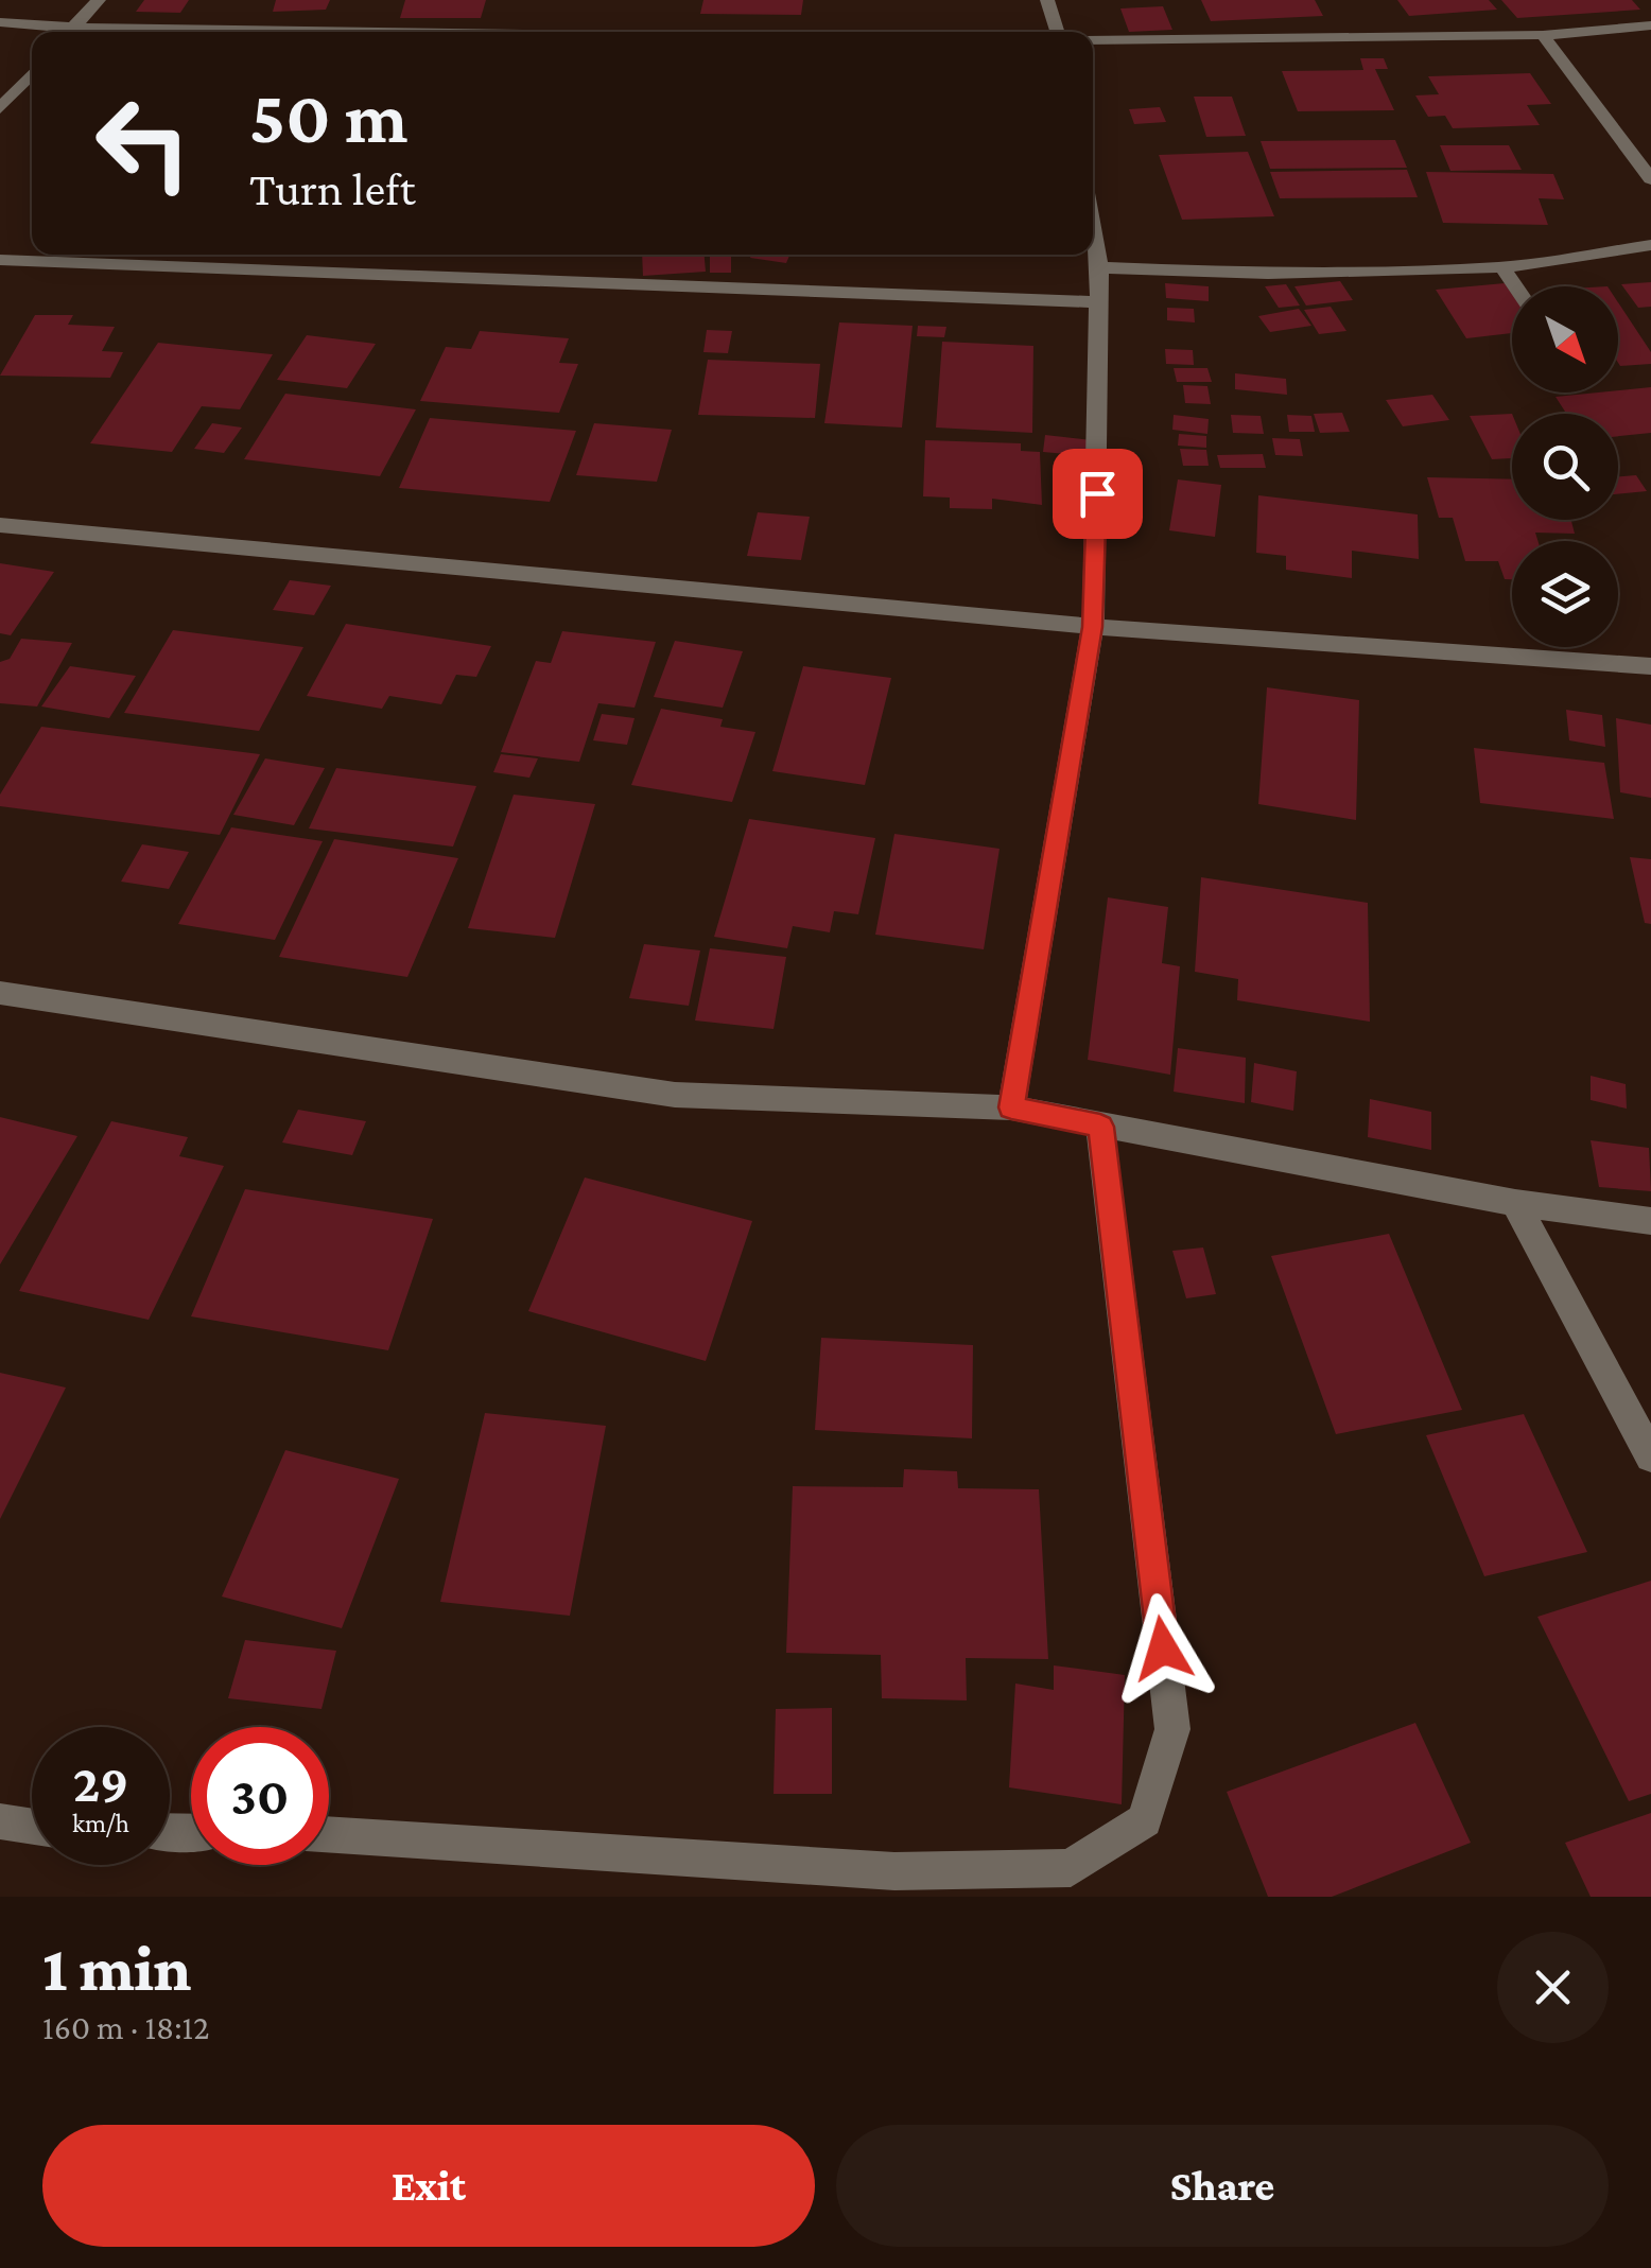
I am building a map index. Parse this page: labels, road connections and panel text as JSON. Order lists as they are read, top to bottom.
{
  "north": "bottom right",
  "page": {
    "turn": ["50 m", "Turn left"],
    "speed": "29 km/h",
    "limit": "30",
    "heading": ["1 min", "160 m · 18:12"],
    "buttons": ["Exit", "Share"]
  }
}
